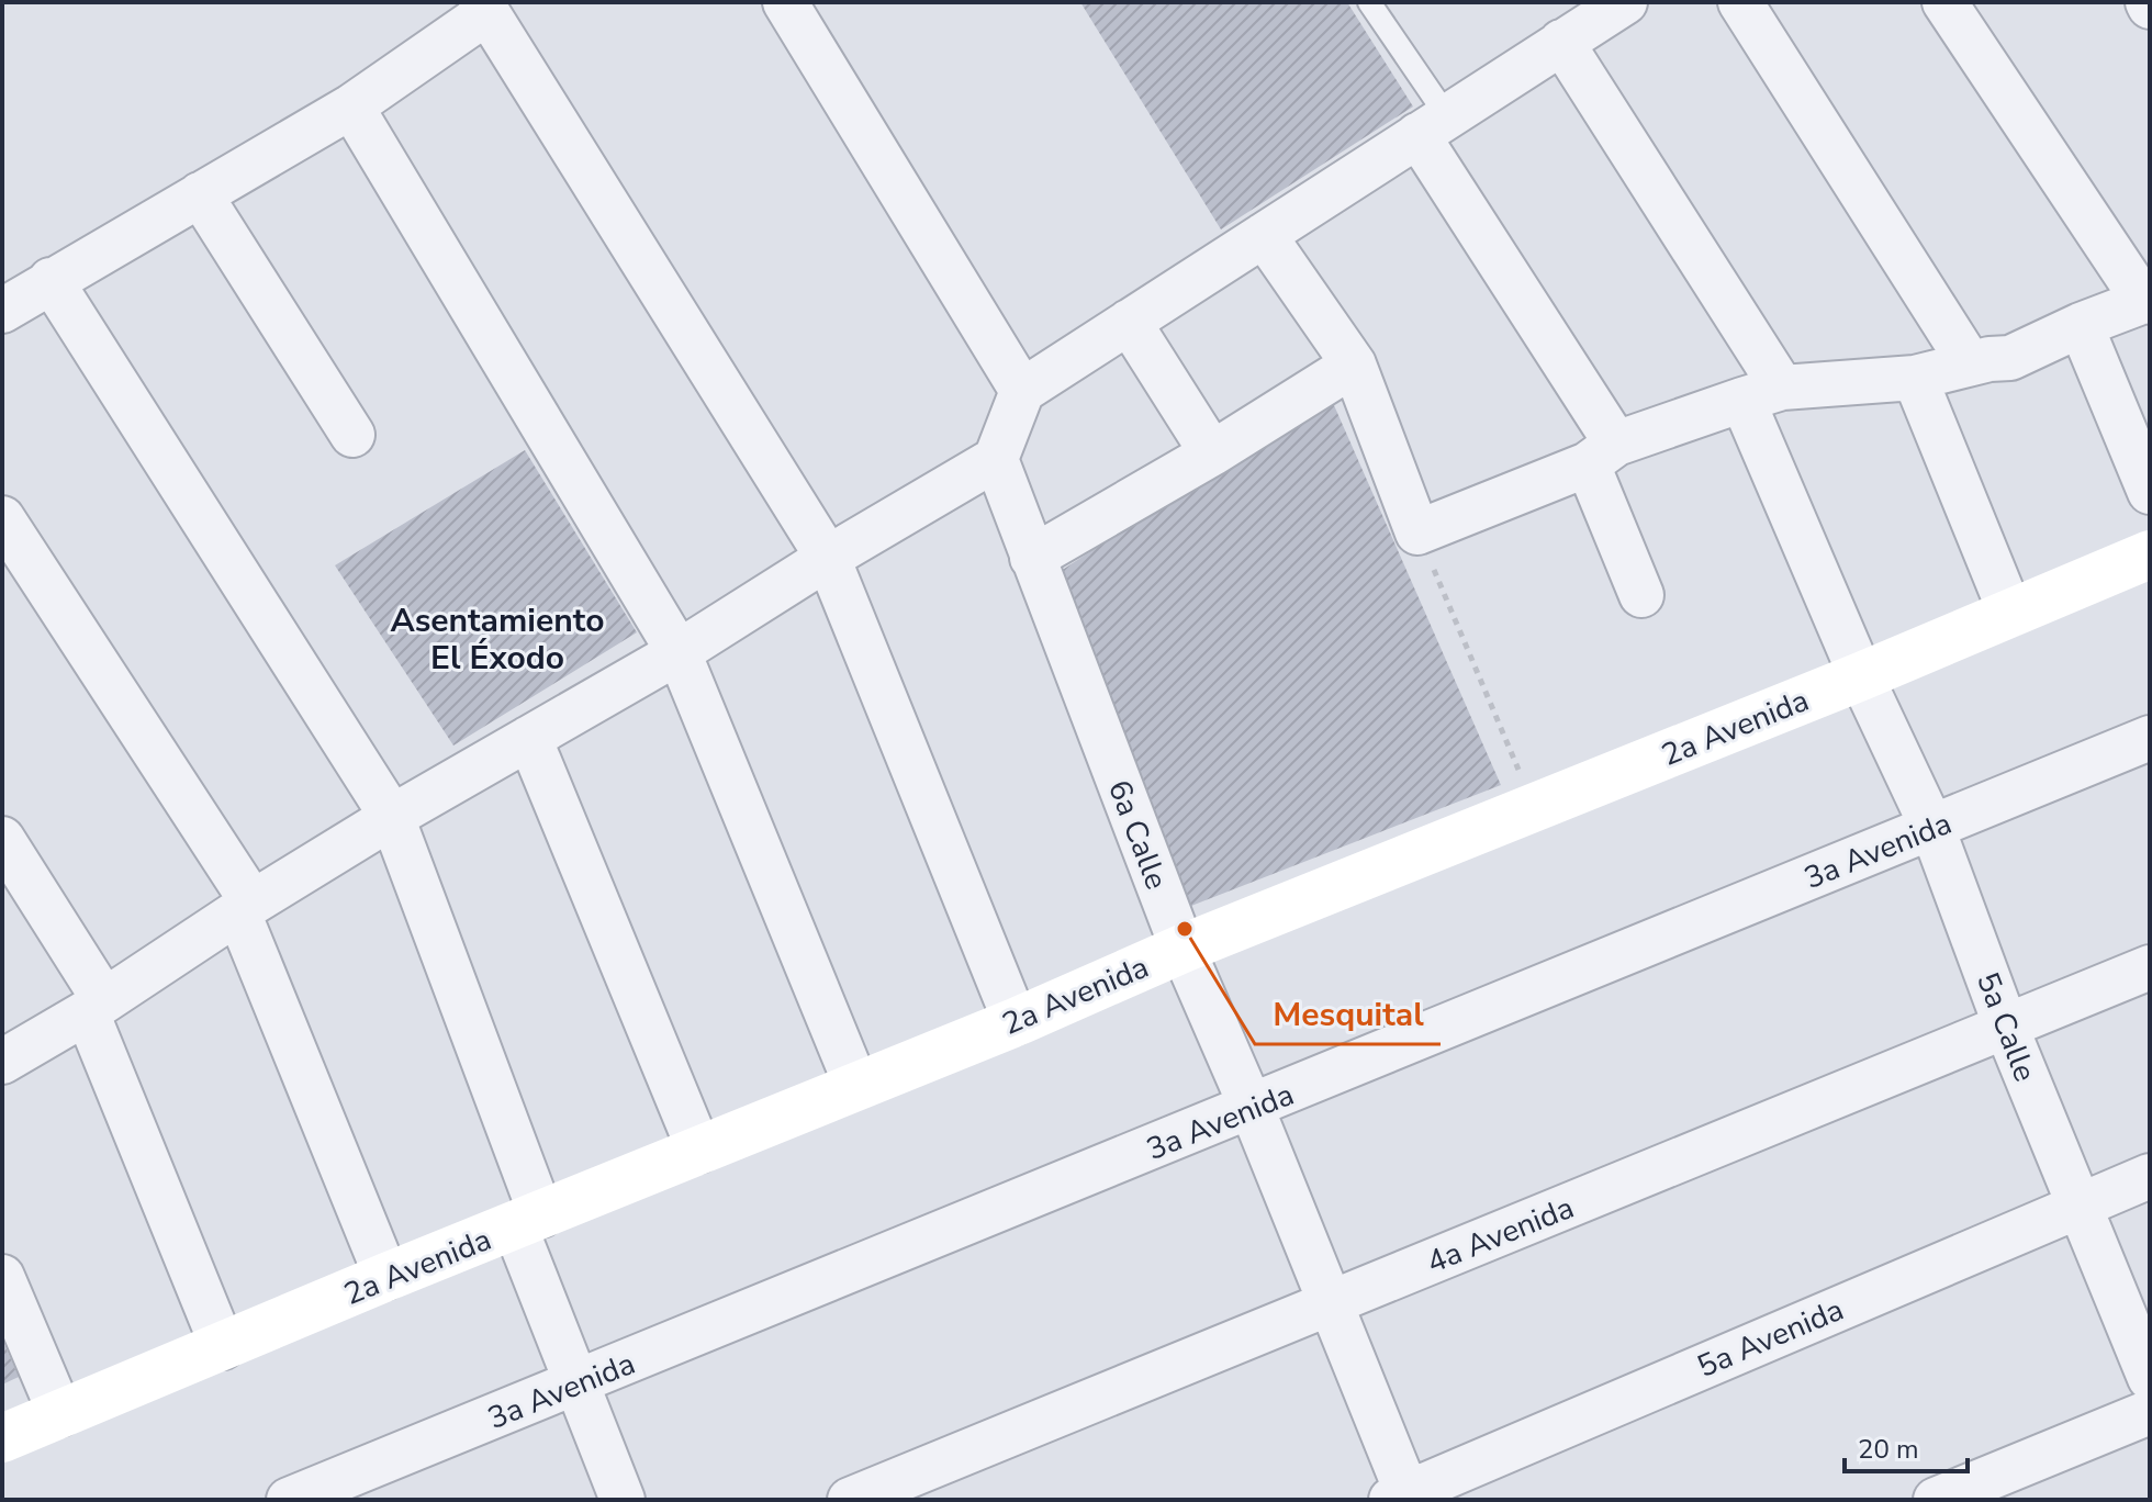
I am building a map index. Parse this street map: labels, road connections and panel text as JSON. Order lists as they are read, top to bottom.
{
  "streets": {
    "main road": ["2a Avenida"],
    "street": [
      "6a Calle",
      "3a Avenida",
      "5a Calle",
      "4a Avenida",
      "5a Avenida"
    ]
  },
  "crossings": [
    ["2a Avenida", "6a Calle"],
    ["2a Avenida", "5a Calle"],
    ["6a Calle", "3a Avenida"],
    ["6a Calle", "4a Avenida"],
    ["6a Calle", "5a Avenida"],
    ["3a Avenida", "5a Calle"],
    ["5a Calle", "4a Avenida"],
    ["5a Calle", "5a Avenida"]
  ],
  "districts": ["Asentamiento El Éxodo"],
  "places": ["Mesquital"],
  "scale_bar": "20 m"
}
